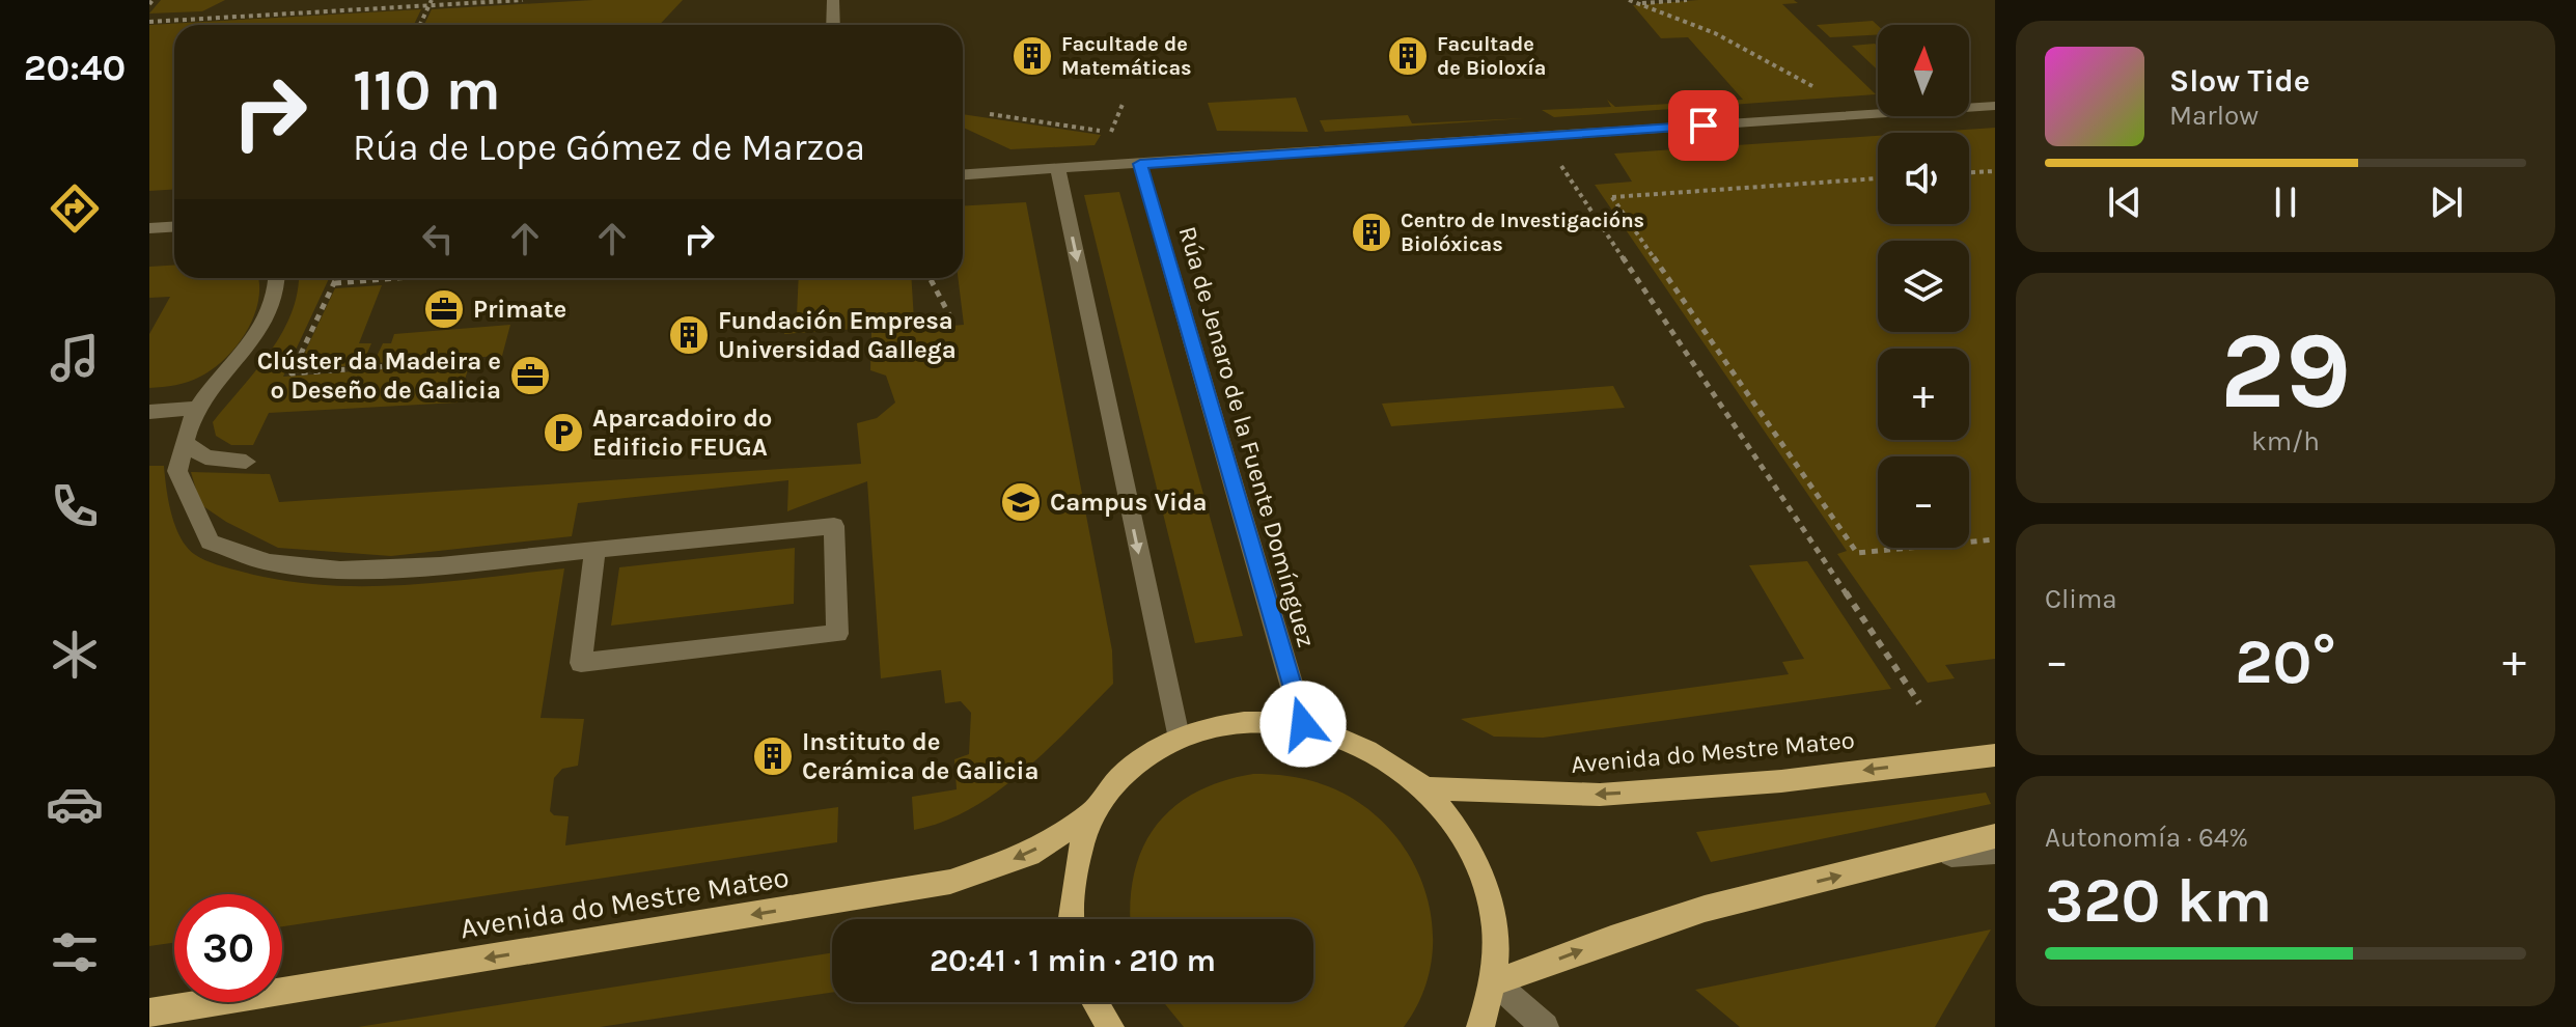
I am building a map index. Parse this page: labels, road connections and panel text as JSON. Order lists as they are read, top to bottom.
{
  "streets": {
    "main road": ["Avenida do Mestre Mateo"],
    "street": ["Rúa de Jenaro de la Fuente Domínguez"]
  },
  "places": {
    "building": [
      "Facultade de Matemáticas",
      "Facultade de Bioloxía",
      "Centro de Investigacións Biolóxicas",
      "Fundación Empresa Universidad Gallega",
      "Instituto de Cerámica de Galicia"
    ],
    "office": ["Primate", "Clúster da Madeira e o Deseño de Galicia"],
    "parking": ["Aparcadoiro do Edificio FEUGA"],
    "school or university": ["Campus Vida"]
  },
  "north": "top",
  "page": {
    "tabs": "20:40",
    "map_buttons": ["+", "−"],
    "turn": ["110 m", "Rúa de Lope Gómez de Marzoa"],
    "song": ["Slow Tide", "Marlow"],
    "tile": [
      ["29", "km/h"],
      "Clima",
      ["Autonomía · 64%", "320 km"]
    ],
    "heat": ["−", "20°", "+"],
    "limit": "30",
    "trip": "20:41 · 1 min · 210 m"
  }
}
